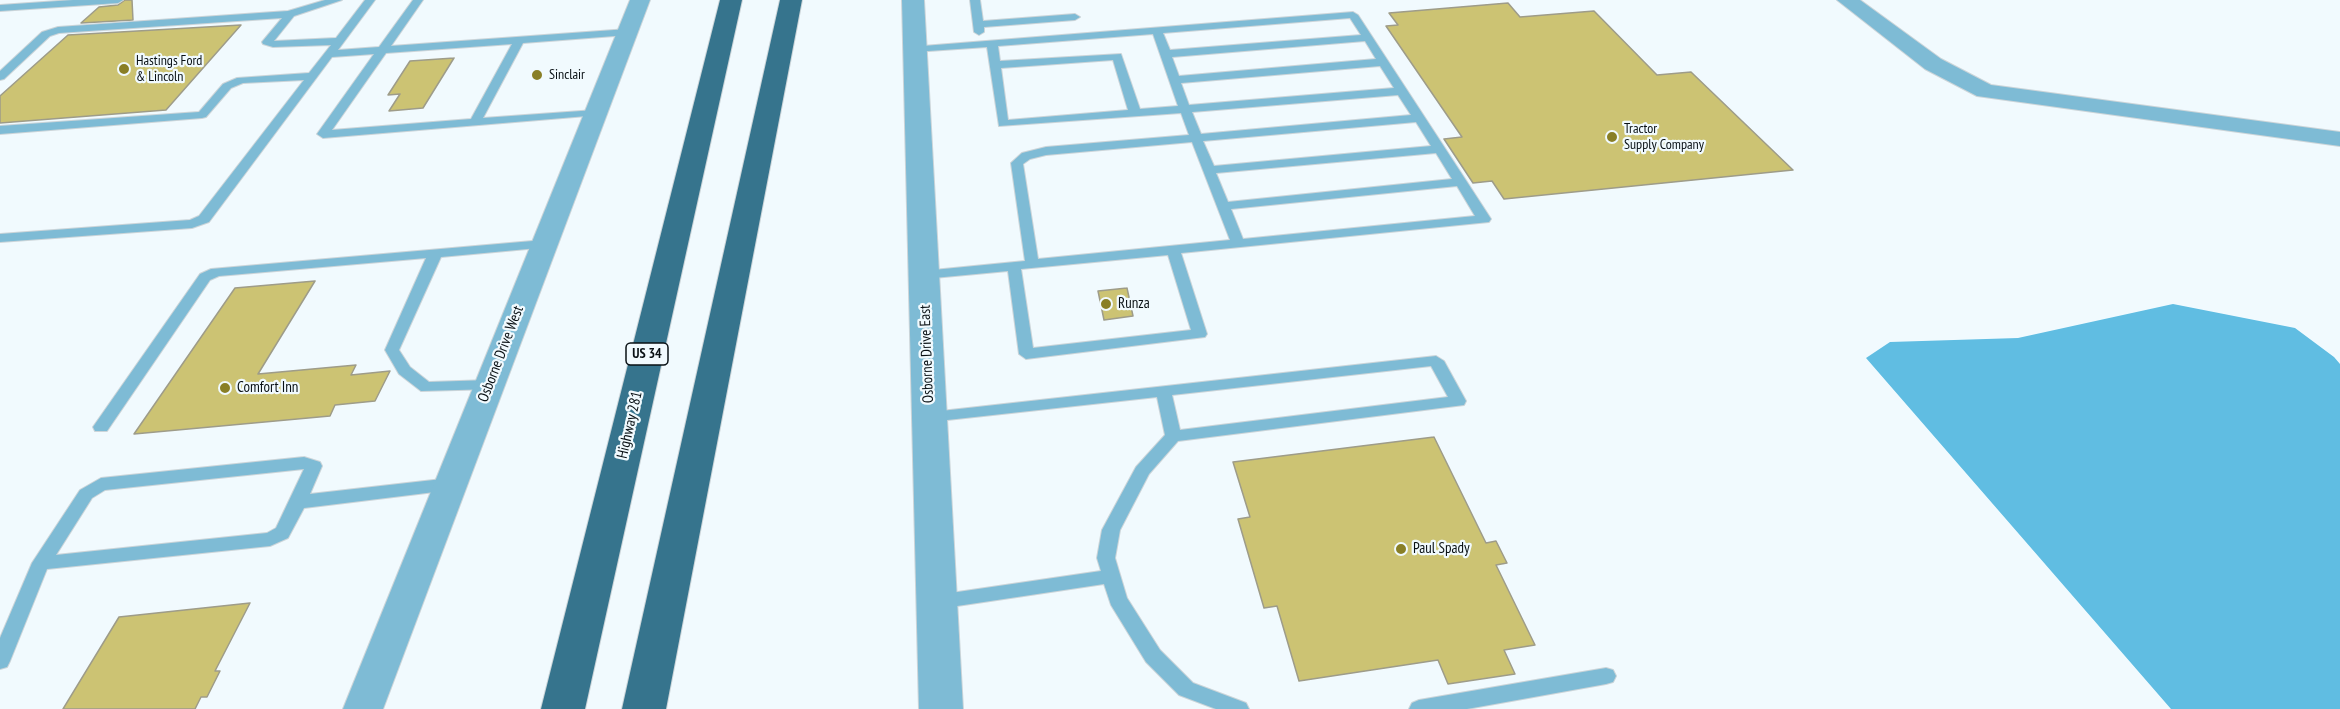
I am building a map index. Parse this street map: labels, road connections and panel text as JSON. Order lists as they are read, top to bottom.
{
  "streets": {
    "highway": ["US 34", "Highway 281"],
    "street": ["Osborne Drive West", "Osborne Drive East"]
  },
  "places": [
    "Hastings Ford & Lincoln",
    "Sinclair",
    "Tractor Supply Company",
    "Runza",
    "Comfort Inn",
    "Paul Spady"
  ]
}
